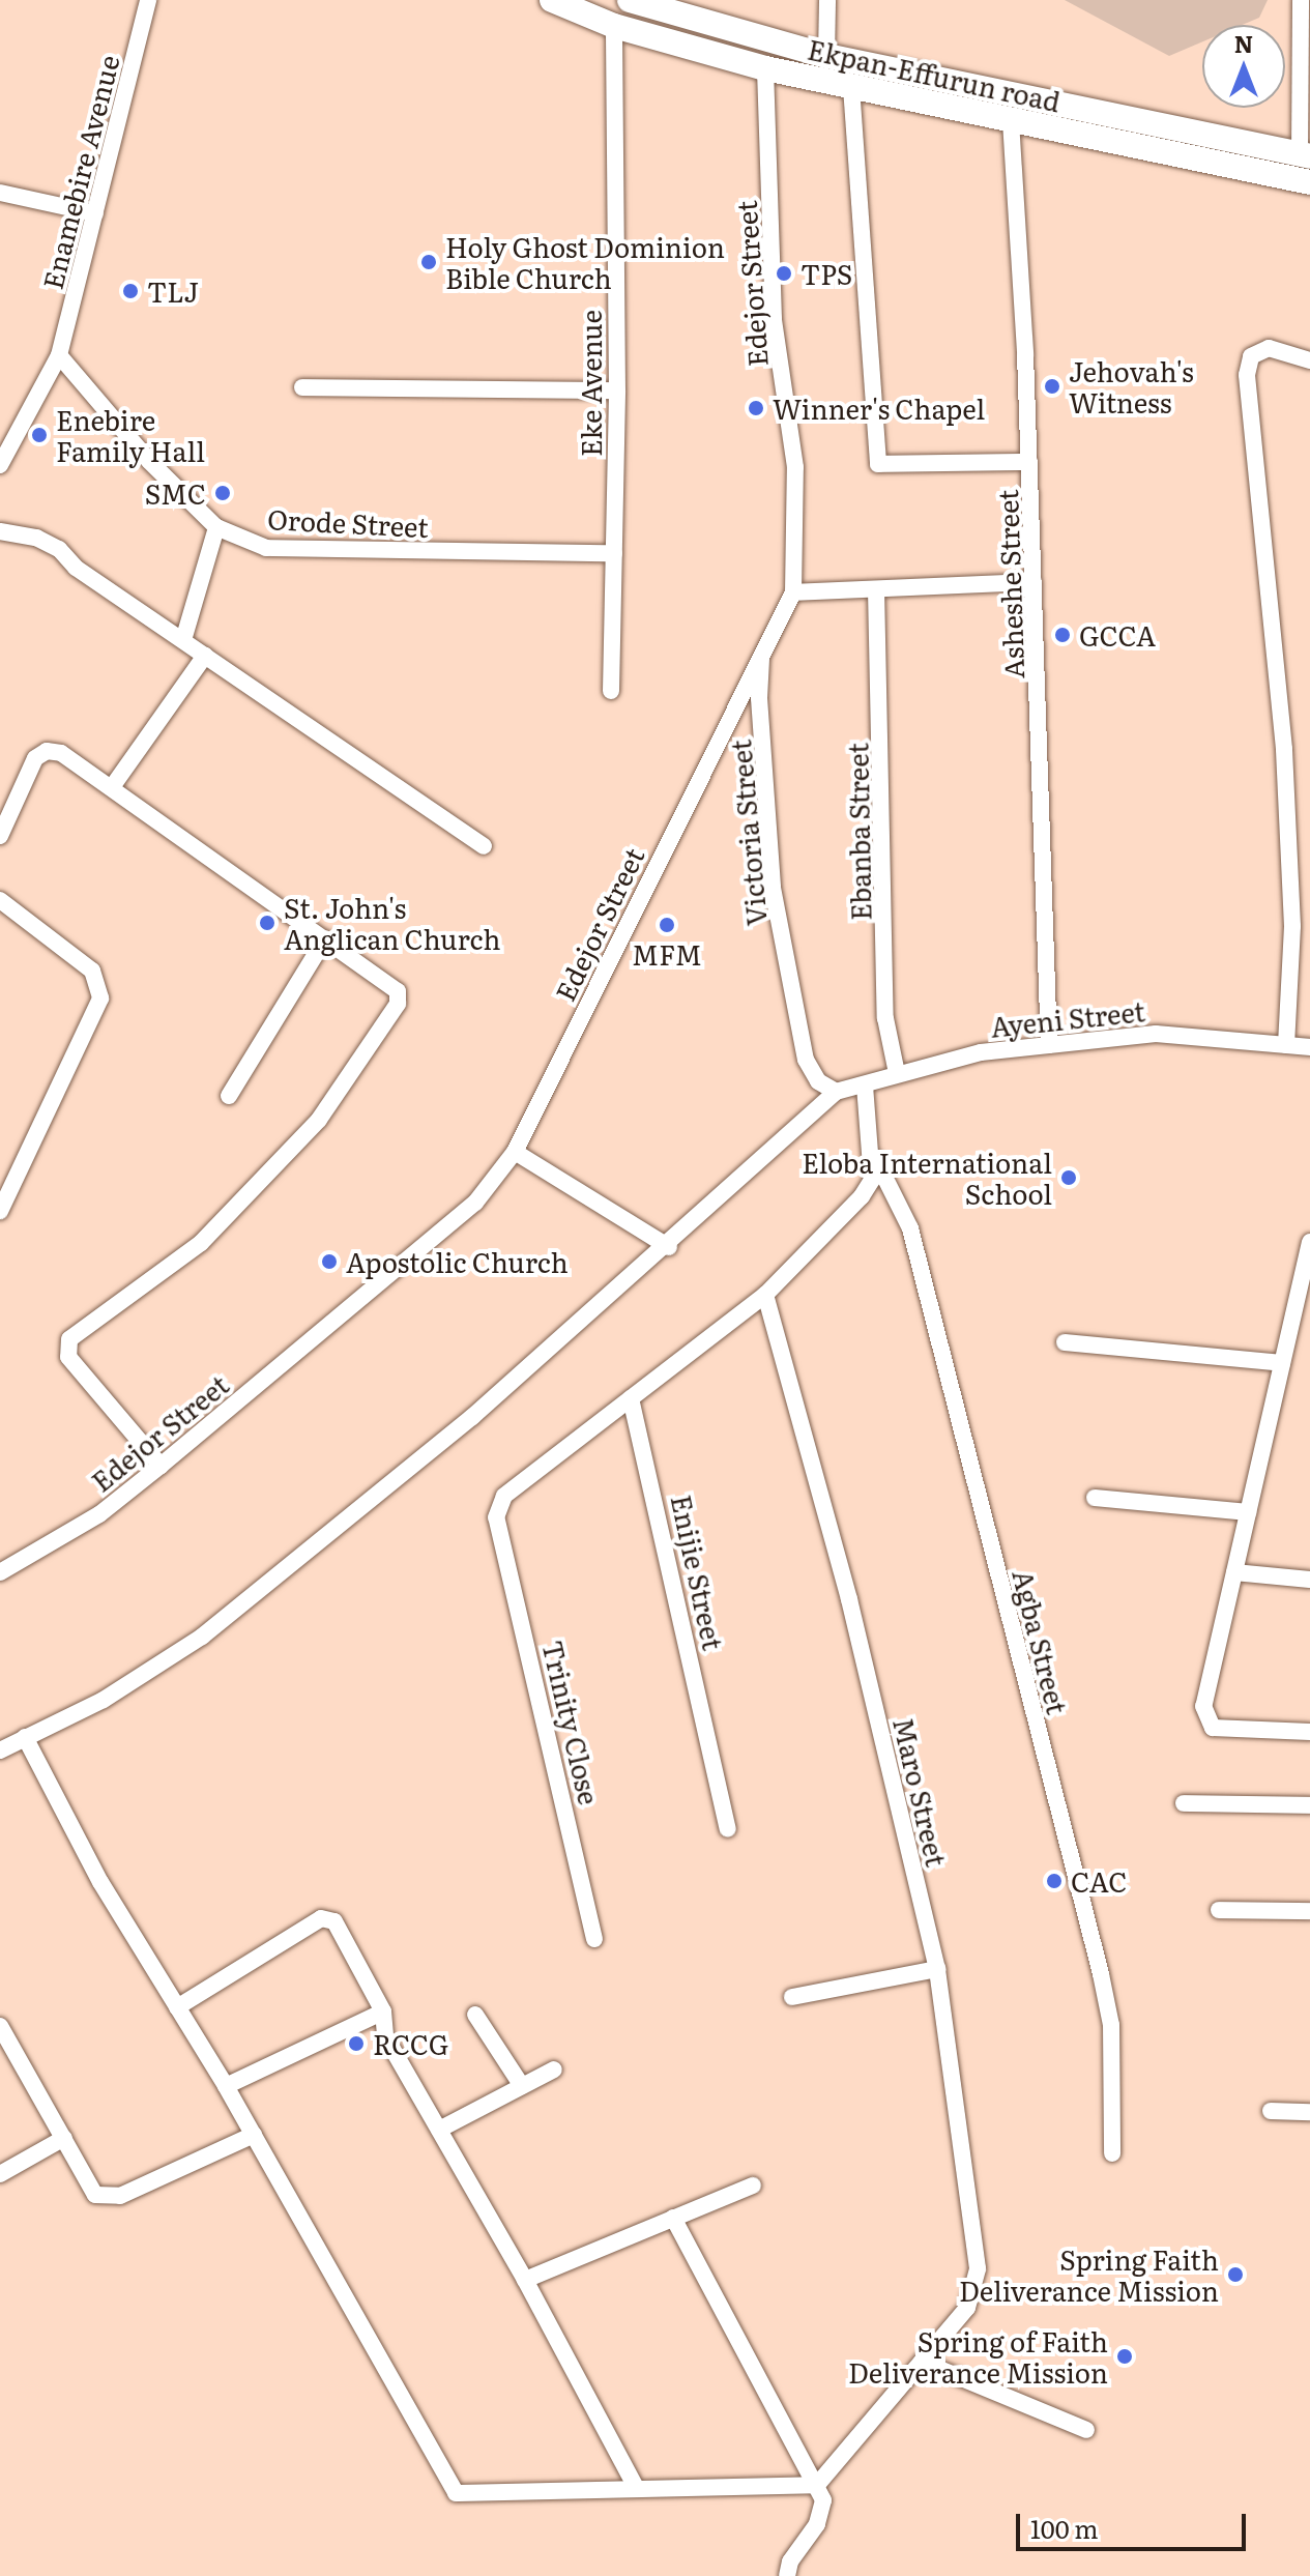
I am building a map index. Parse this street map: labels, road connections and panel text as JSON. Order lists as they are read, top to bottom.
{
  "streets": {
    "main road": ["Ekpan-Effurun road"],
    "street": [
      "Enamebire Avenue",
      "Edejor Street",
      "Eke Avenue",
      "Orode Street",
      "Asheshe Street",
      "Ebanba Street",
      "Victoria Street",
      "Ayeni Street",
      "Enijie Street",
      "Agba Street",
      "Trinity Close",
      "Maro Street"
    ]
  },
  "crossings": [
    ["Ekpan-Effurun road", "Edejor Street"],
    ["Ekpan-Effurun road", "Eke Avenue"],
    ["Ekpan-Effurun road", "Asheshe Street"],
    ["Enamebire Avenue", "Orode Street"],
    ["Edejor Street", "Victoria Street"],
    ["Eke Avenue", "Orode Street"],
    ["Asheshe Street", "Ayeni Street"],
    ["Ebanba Street", "Ayeni Street"],
    ["Victoria Street", "Ayeni Street"],
    ["Enijie Street", "Trinity Close"]
  ],
  "places": [
    "Holy Ghost Dominion Bible Church",
    "TPS",
    "TLJ",
    "Jehovah's Witness",
    "Winner's Chapel",
    "Enebire Family Hall",
    "SMC",
    "GCCA",
    "St. John's Anglican Church",
    "MFM",
    "Eloba International School",
    "Apostolic Church",
    "CAC",
    "RCCG",
    "Spring Faith Deliverance Mission",
    "Spring of Faith Deliverance Mission"
  ],
  "scale_bar": "100 m",
  "north": "top"
}
